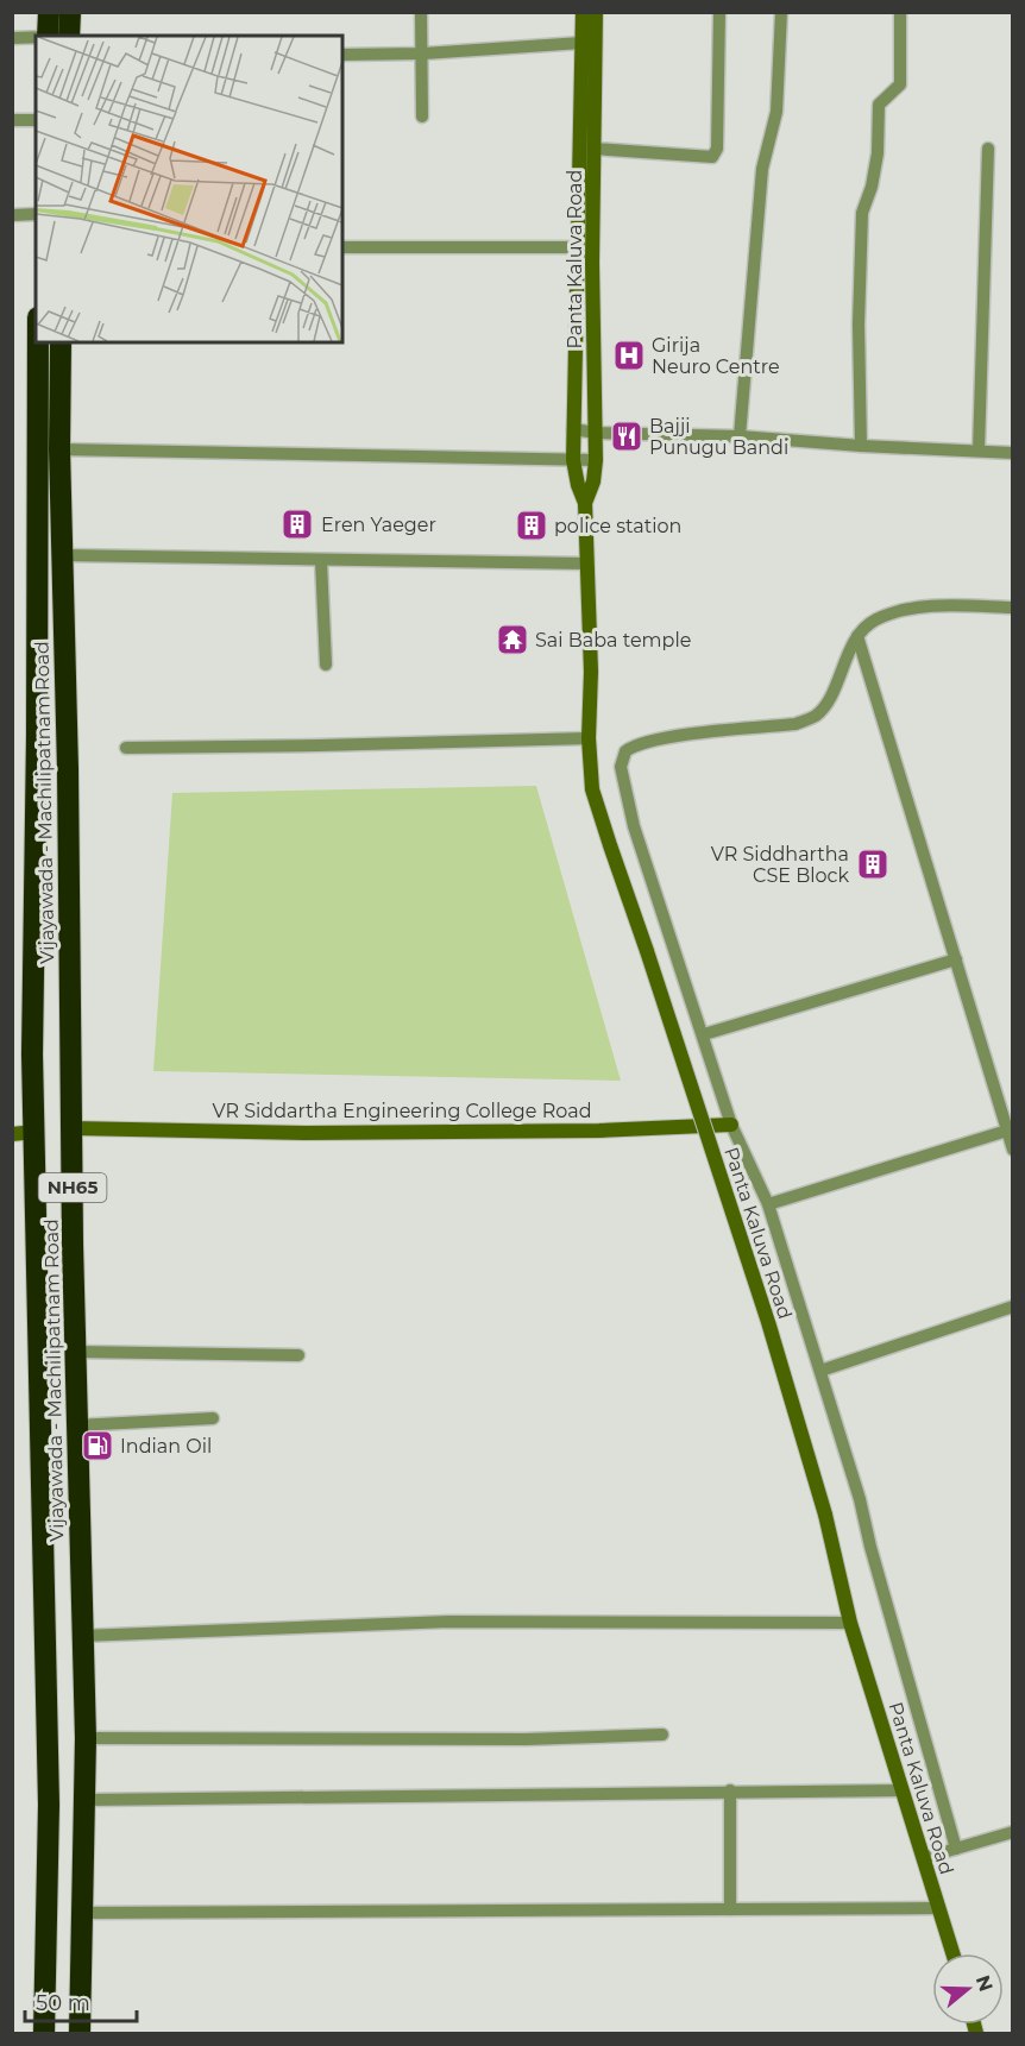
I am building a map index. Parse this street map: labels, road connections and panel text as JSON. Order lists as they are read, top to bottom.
{
  "streets": {
    "highway": ["Vijayawada - Machilipatnam Road", "NH65"],
    "street": ["Panta Kaluva Road", "VR Siddartha Engineering College Road"]
  },
  "crossings": [
    ["Vijayawada - Machilipatnam Road", "VR Siddartha Engineering College Road"]
  ],
  "places": {
    "hospital": ["Girija Neuro Centre"],
    "restaurant": ["Bajji Punugu Bandi"],
    "building": ["Eren Yaeger", "police station", "VR Siddhartha CSE Block"],
    "temple": ["Sai Baba temple"],
    "fuel station": ["Indian Oil"]
  },
  "scale_bar": "50 m",
  "north": "right"
}
